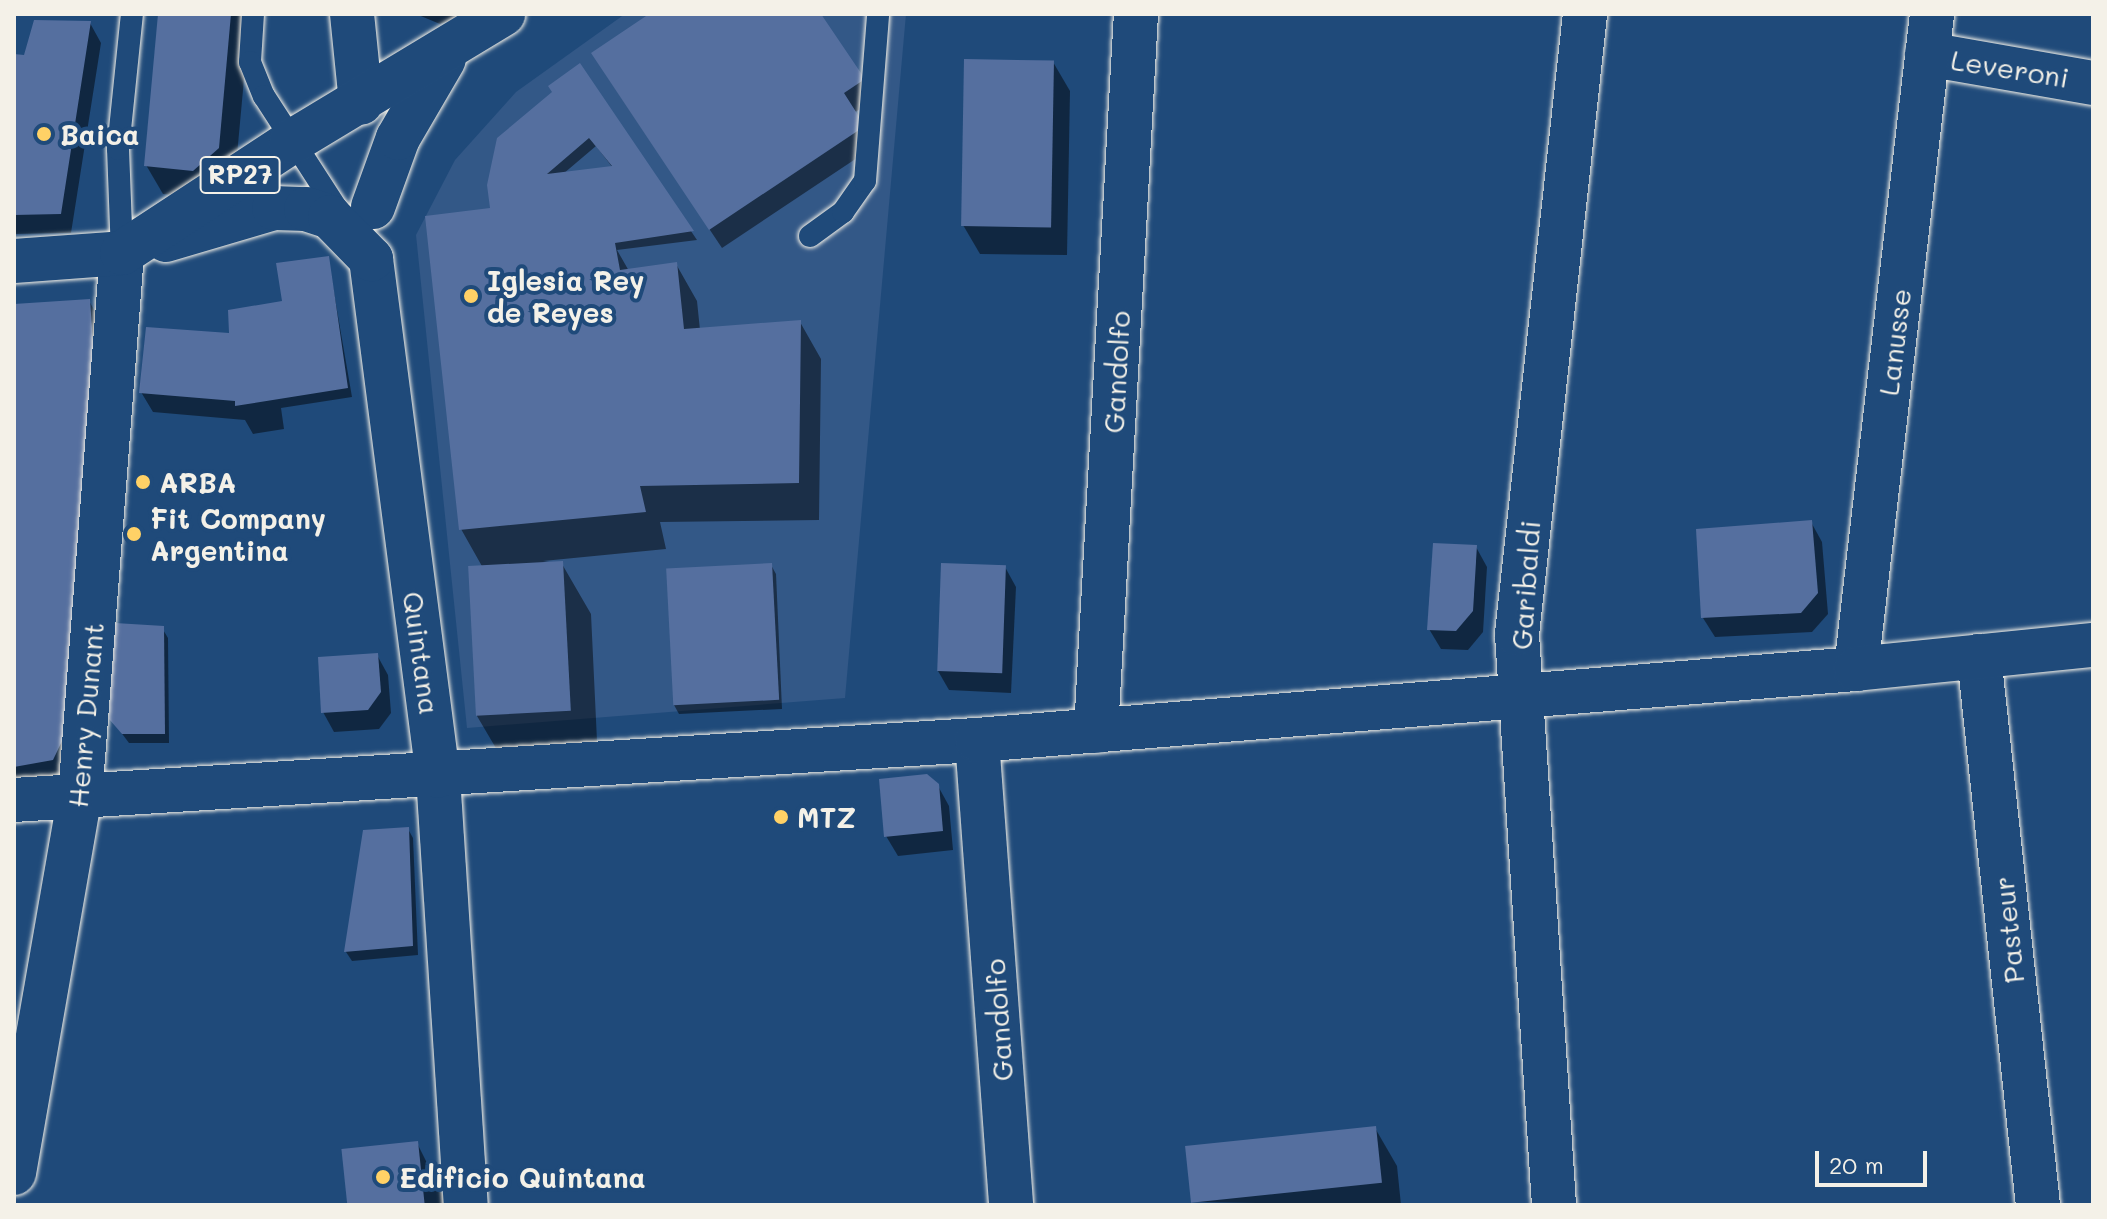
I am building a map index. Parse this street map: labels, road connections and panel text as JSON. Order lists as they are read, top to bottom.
{
  "streets": {
    "street": [
      "Leveroni",
      "RP27",
      "Lanusse",
      "Gandolfo",
      "Garibaldi",
      "Quintana",
      "Henry Dunant",
      "Pasteur"
    ]
  },
  "crossings": [
    ["Leveroni", "Lanusse"],
    ["RP27", "Quintana"],
    ["RP27", "Henry Dunant"]
  ],
  "places": [
    "Baica",
    "Iglesia Rey de Reyes",
    "ARBA",
    "Fit Company Argentina",
    "MTZ",
    "Edificio Quintana"
  ],
  "scale_bar": "20 m"
}
